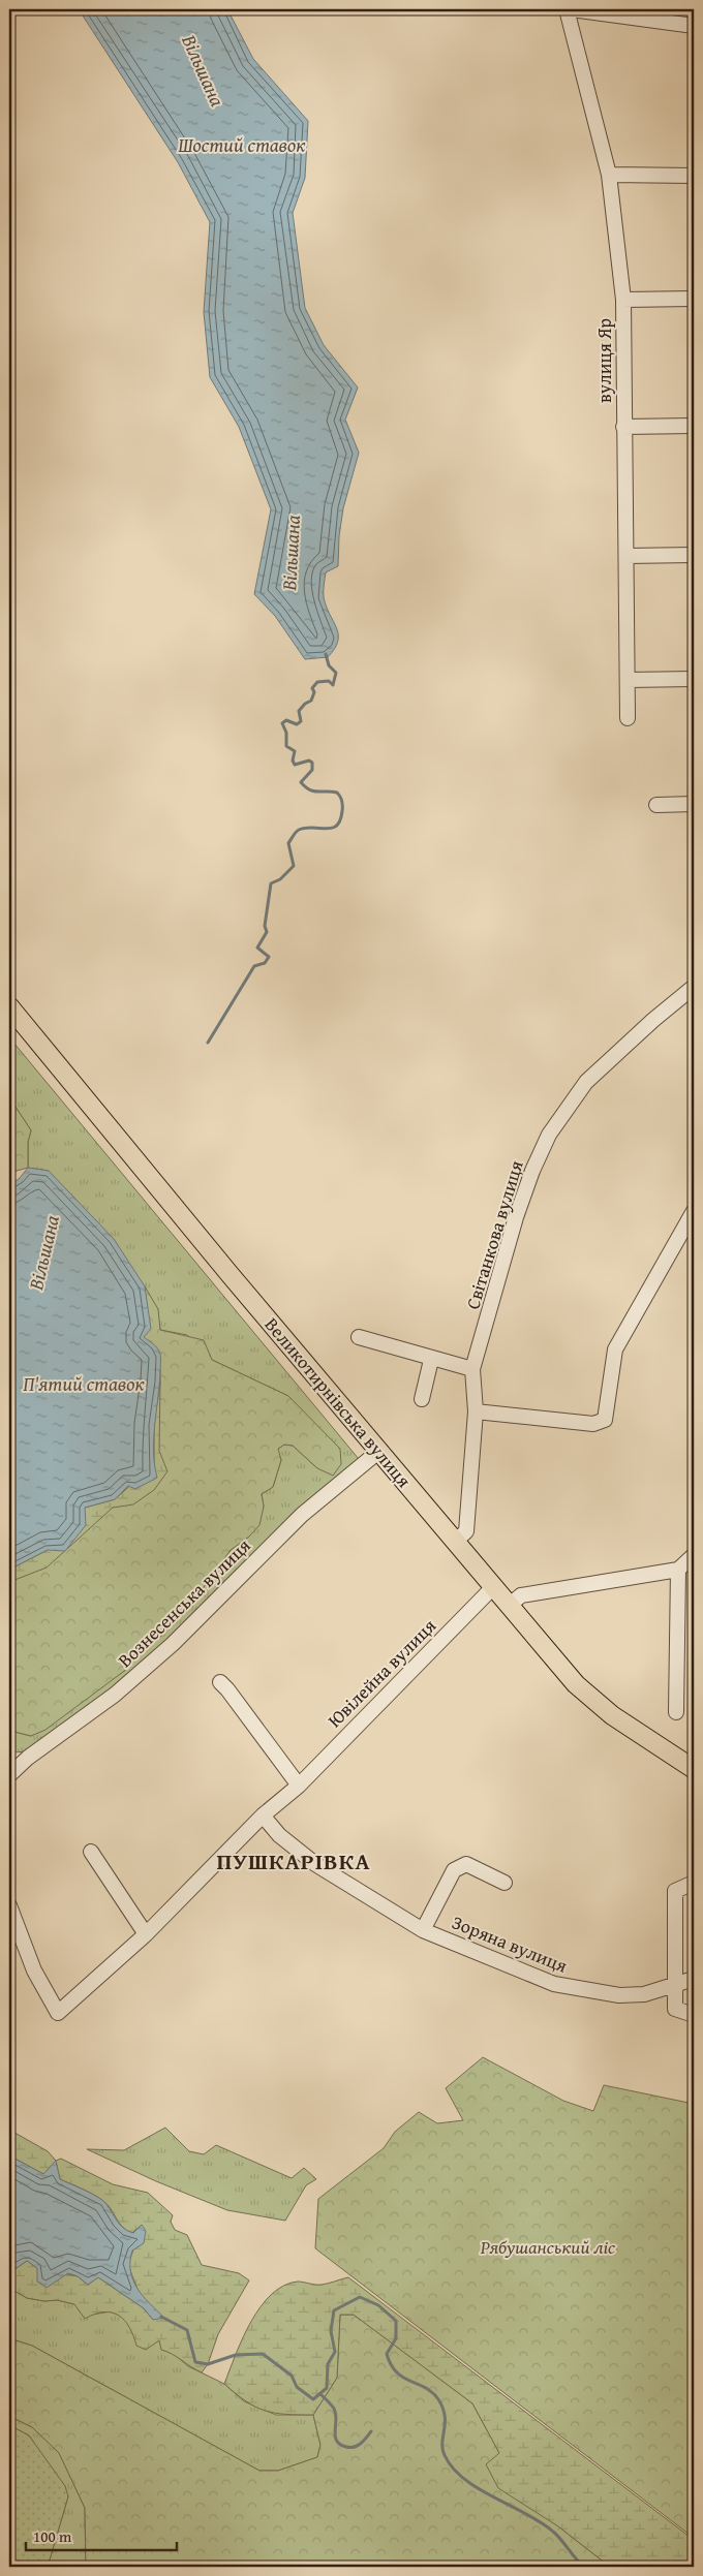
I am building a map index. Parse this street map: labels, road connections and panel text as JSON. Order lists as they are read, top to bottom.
{
  "streets": {
    "main road": ["Великотирнівська вулиця"],
    "street": [
      "вулиця Яр",
      "Світанкова вулиця",
      "Вознесенська вулиця",
      "Ювілейна вулиця",
      "Зоряна вулиця"
    ]
  },
  "crossings": [
    ["Світанкова вулиця", "Великотирнівська вулиця"],
    ["Великотирнівська вулиця", "Вознесенська вулиця"],
    ["Великотирнівська вулиця", "Ювілейна вулиця"],
    ["Ювілейна вулиця", "Зоряна вулиця"]
  ],
  "districts": ["ПУШКАРІВКА"],
  "water": ["Вільшана", "Шостий ставок", "П'ятий ставок"],
  "parks": ["Рябушанський ліс"],
  "scale_bar": "100 m"
}
